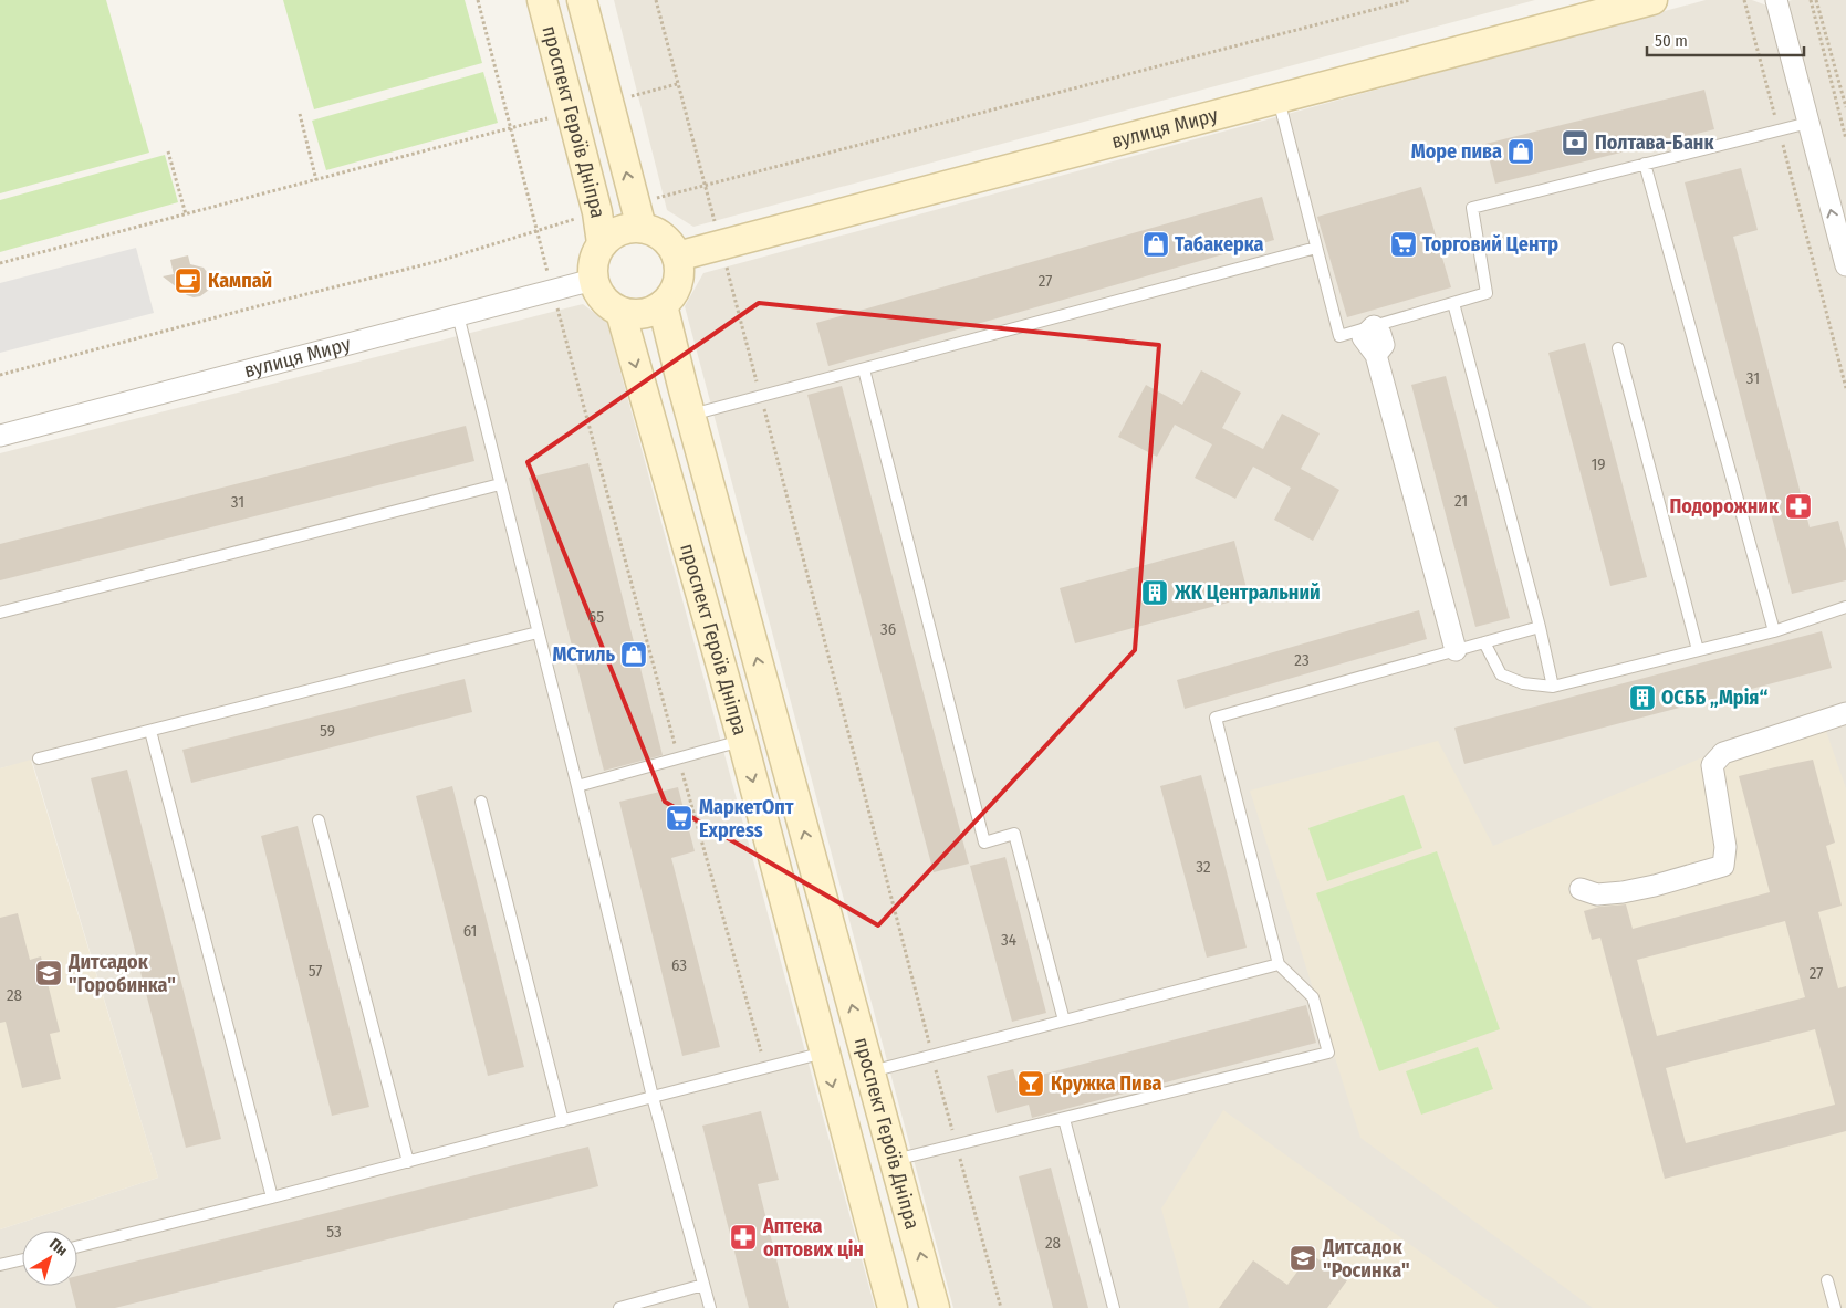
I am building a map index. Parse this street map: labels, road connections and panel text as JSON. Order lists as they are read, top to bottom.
{
  "streets": {
    "street": ["проспект Героїв Дніпра", "вулиця Миру"]
  },
  "crossings": [
    ["проспект Героїв Дніпра", "вулиця Миру"]
  ],
  "places": {
    "bank": ["Полтава-Банк"],
    "shop": ["Море пива", "Табакерка", "МСтиль"],
    "supermarket": ["Торговий Центр", "МаркетОпт Express"],
    "cafe": ["Кампай"],
    "pharmacy": ["Подорожник", "Аптека оптових цін"],
    "building": ["ЖК Центральний", "ОСББ „Мрія“"],
    "school or university": ["Дитсадок \"Горобинка\"", "Дитсадок \"Росинка\""],
    "bar": ["Кружка Пива"]
  },
  "house_numbers": [
    "27",
    "31",
    "19",
    "21",
    "31",
    "65",
    "36",
    "23",
    "59",
    "32",
    "61",
    "34",
    "63",
    "57",
    "27",
    "28",
    "53",
    "28"
  ],
  "scale_bar": "50 m",
  "north": "top right"
}
